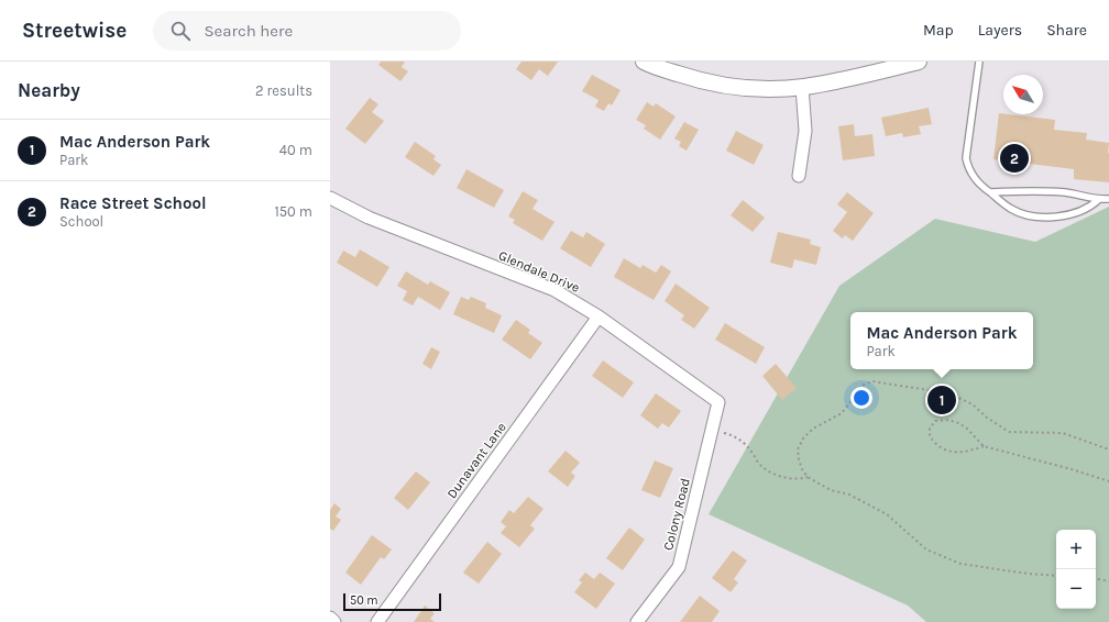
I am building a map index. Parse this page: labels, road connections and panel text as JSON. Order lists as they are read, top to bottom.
{
  "streets": {
    "street": ["Glendale Drive", "Dunavant Lane", "Colony Road"]
  },
  "crossings": [
    ["Glendale Drive", "Dunavant Lane"],
    ["Glendale Drive", "Colony Road"]
  ],
  "scale_bar": "50 m",
  "north": "top left",
  "page": {
    "header": "Streetwise",
    "search": "Search here",
    "nav": ["Map", "Layers", "Share"],
    "heading": ["Nearby", "2 results"],
    "list": [
      {
        "mark": "1",
        "name": "Mac Anderson Park",
        "note": "Park",
        "value": "40 m"
      },
      {
        "mark": "2",
        "name": "Race Street School",
        "note": "School",
        "value": "150 m"
      }
    ],
    "pins": ["2", "1"],
    "popup": ["Mac Anderson Park", "Park"],
    "map_buttons": ["+", "−"],
    "scale": "50 m"
  }
}
